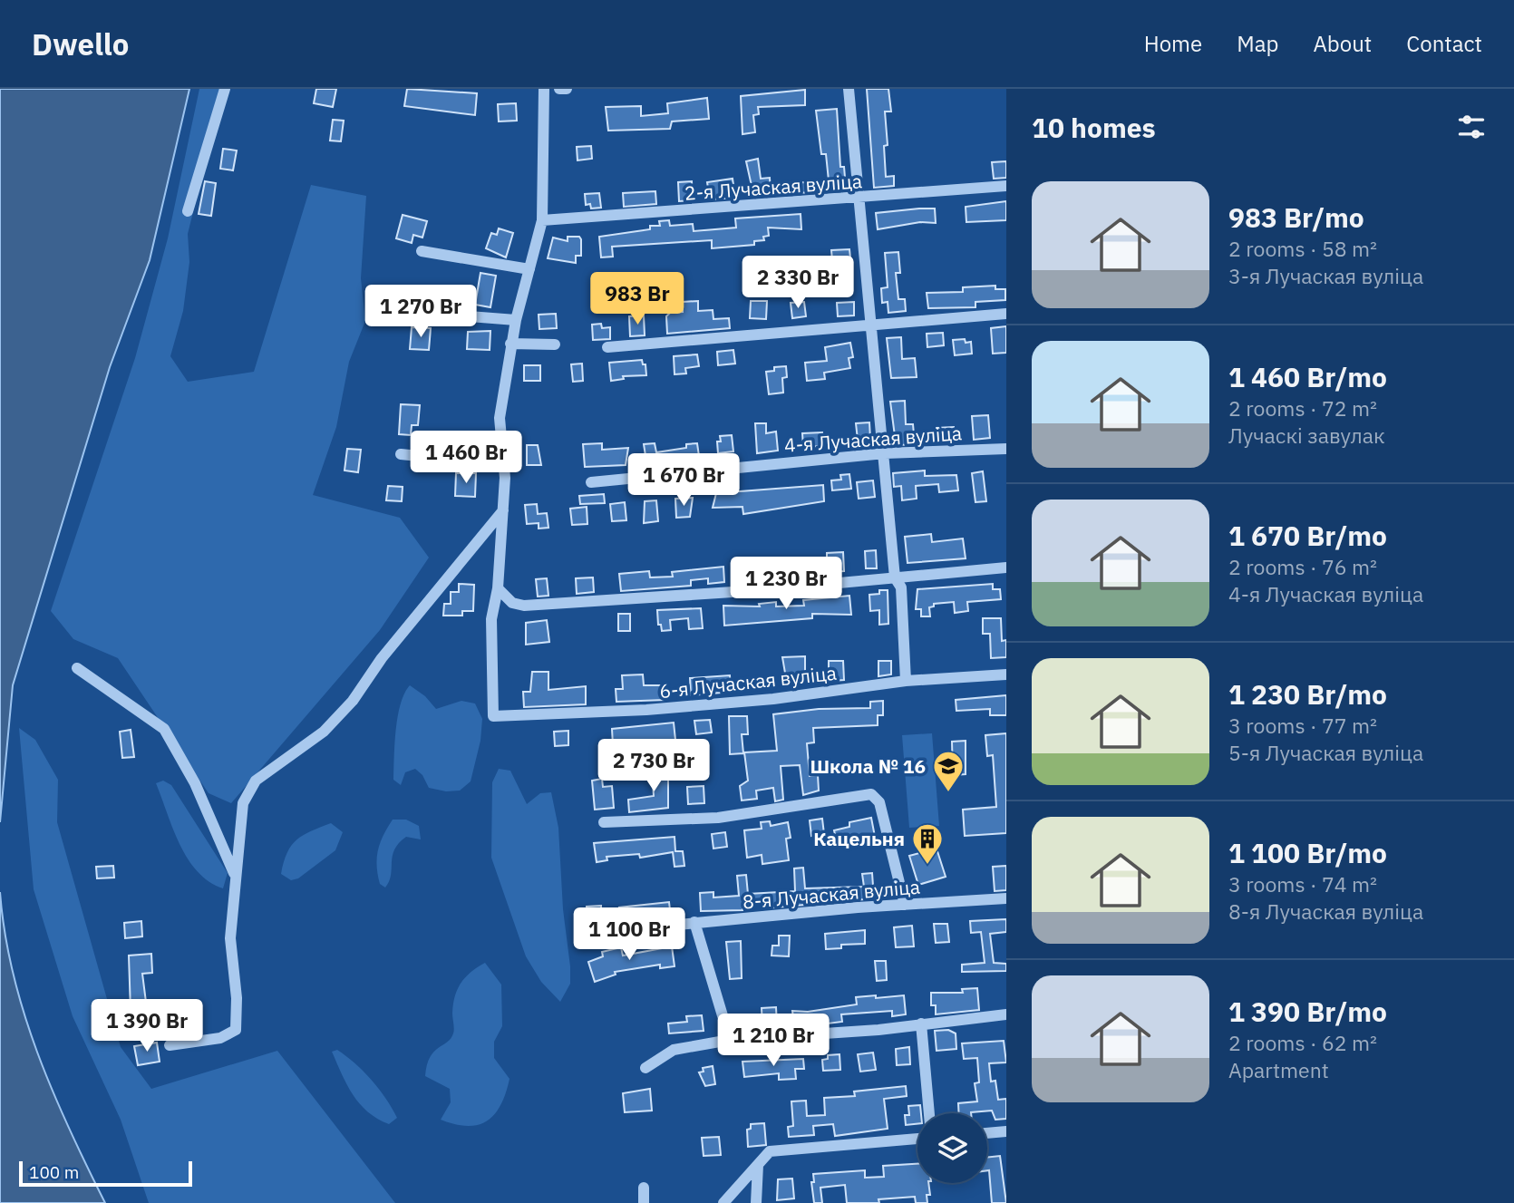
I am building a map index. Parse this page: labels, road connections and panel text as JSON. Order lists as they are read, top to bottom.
{
  "streets": {
    "street": [
      "2-я Лучаская вуліца",
      "4-я Лучаская вуліца",
      "6-я Лучаская вуліца",
      "8-я Лучаская вуліца"
    ]
  },
  "places": {
    "school or university": ["Школа № 16"],
    "building": ["Кацельня"]
  },
  "scale_bar": "100 m",
  "page": {
    "header": "Dwello",
    "nav": [
      "Home",
      "Map",
      "About",
      "Contact"
    ],
    "heading": "10 homes",
    "list": [
      {
        "name": "983 Br/mo",
        "note": "2 rooms · 58 m² · 3-я Лучаская вуліца"
      },
      {
        "name": "1 460 Br/mo",
        "note": "2 rooms · 72 m² · Лучаскі завулак"
      },
      {
        "name": "1 670 Br/mo",
        "note": "2 rooms · 76 m² · 4-я Лучаская вуліца"
      },
      {
        "name": "1 230 Br/mo",
        "note": "3 rooms · 77 m² · 5-я Лучаская вуліца"
      },
      {
        "name": "1 100 Br/mo",
        "note": "3 rooms · 74 m² · 8-я Лучаская вуліца"
      },
      {
        "name": "1 390 Br/mo",
        "note": "2 rooms · 62 m² · Apartment"
      }
    ],
    "price": [
      "2 330 Br",
      "983 Br",
      "1 270 Br",
      "1 460 Br",
      "1 670 Br",
      "1 230 Br",
      "2 730 Br",
      "1 100 Br",
      "1 390 Br",
      "1 210 Br"
    ],
    "scale": "100 m"
  }
}
